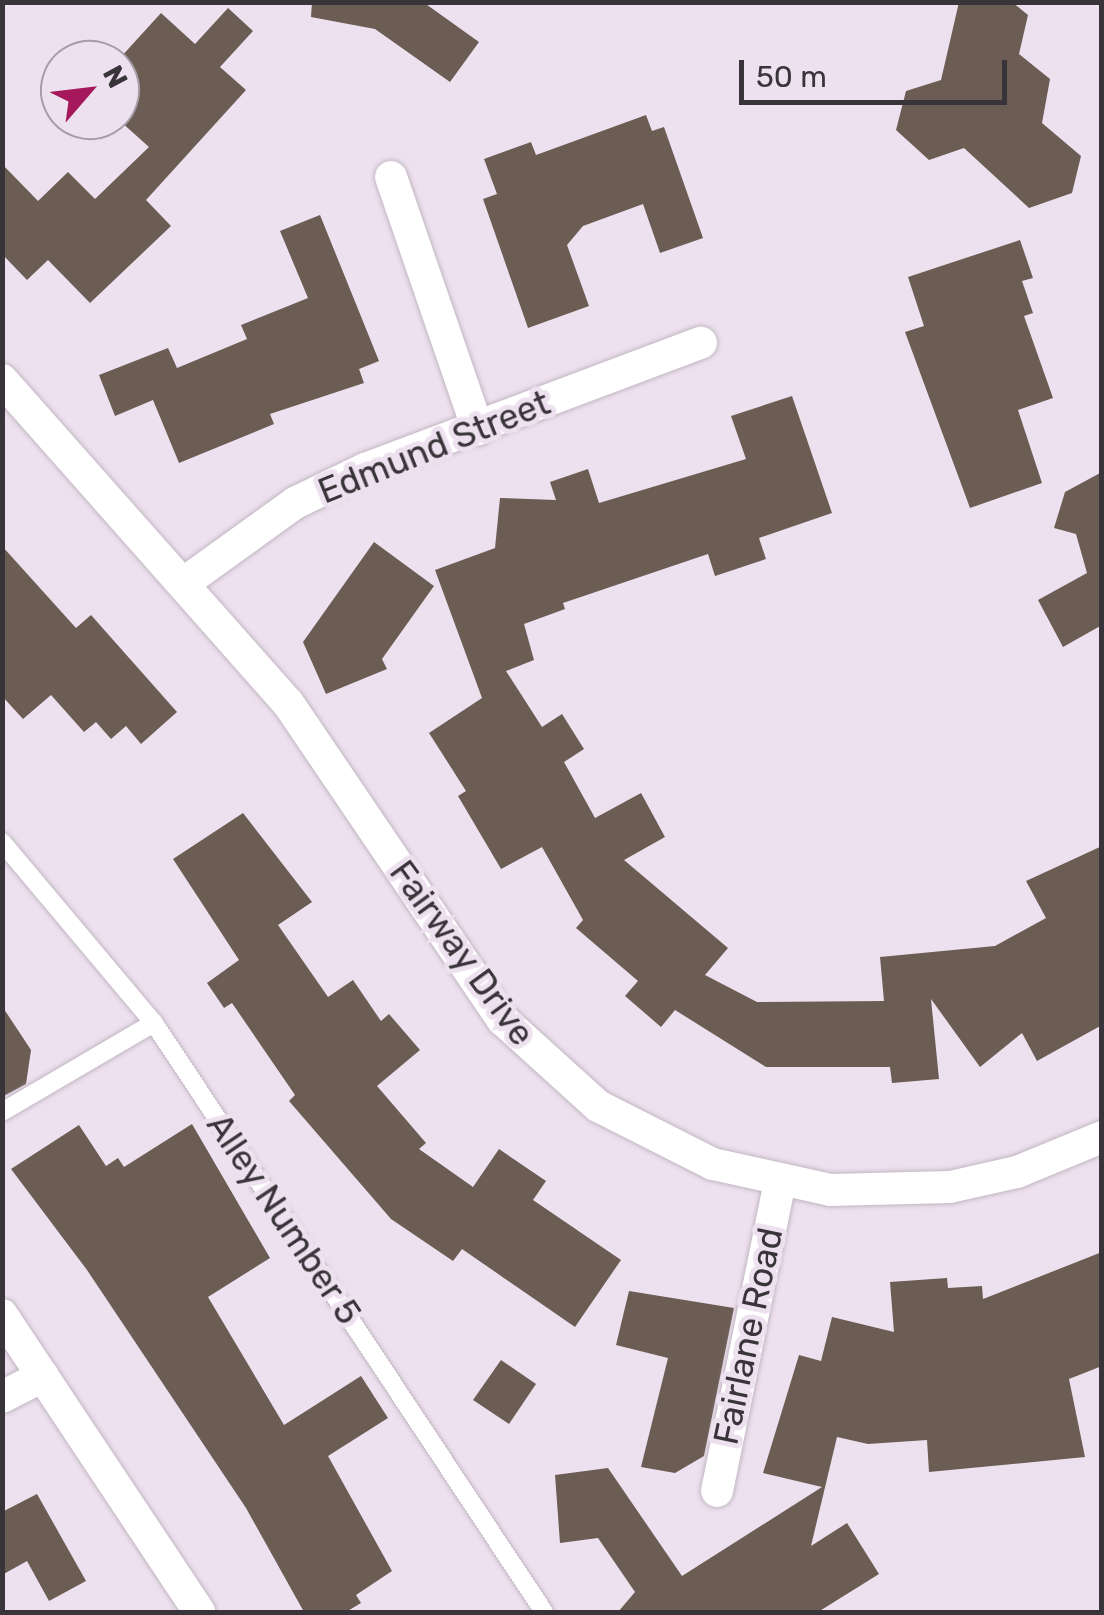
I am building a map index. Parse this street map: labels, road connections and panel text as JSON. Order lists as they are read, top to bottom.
{
  "streets": {
    "street": ["Edmund Street", "Fairway Drive", "Fairlane Road"],
    "lane": ["Alley Number 5"]
  },
  "crossings": [
    ["Edmund Street", "Fairway Drive"],
    ["Fairway Drive", "Fairlane Road"]
  ],
  "scale_bar": "50 m",
  "north": "top right"
}
